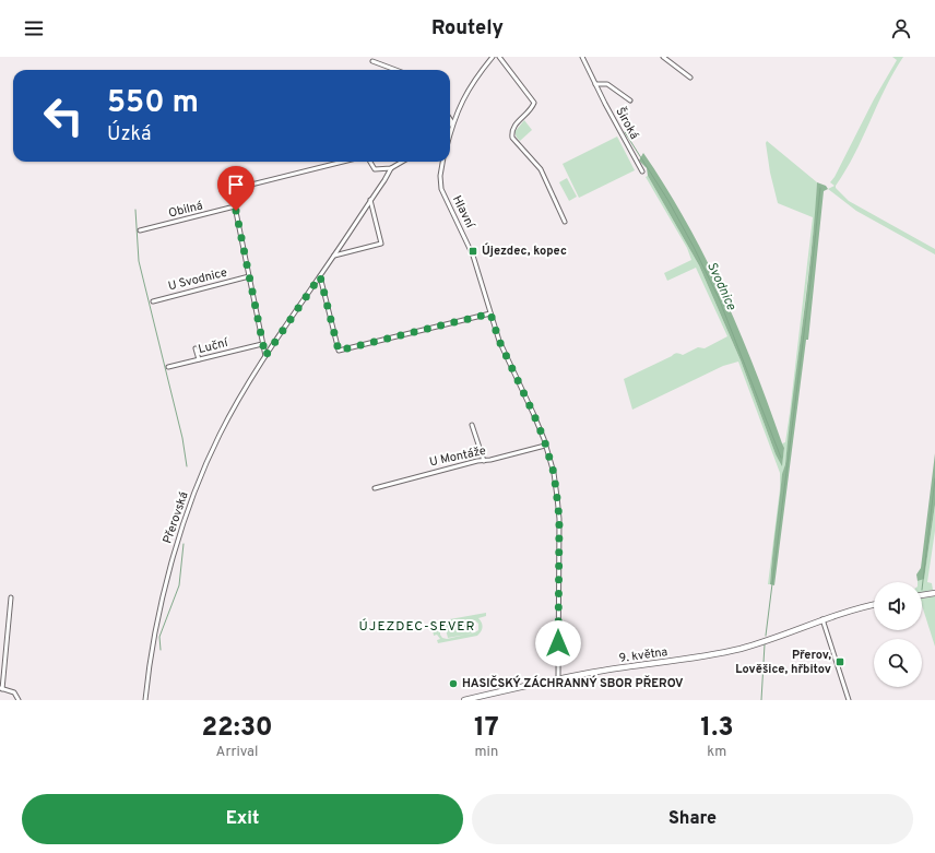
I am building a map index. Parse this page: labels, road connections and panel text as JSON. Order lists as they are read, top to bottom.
{
  "streets": {
    "street": [
      "Široká",
      "Obilná",
      "Hlavní",
      "U Svodnice",
      "Luční",
      "U Montáže",
      "Přerovská",
      "9. května"
    ]
  },
  "crossings": [
    ["Hlavní", "U Montáže"],
    ["Hlavní", "9. května"]
  ],
  "districts": ["ÚJEZDEC-SEVER"],
  "water": ["Svodnice"],
  "places": {
    "transit": ["Újezdec, kopec", "Přerov, Lověšice, hřbitov"],
    "other": ["HASIČSKÝ ZÁCHRANNÝ SBOR PŘEROV"]
  },
  "page": {
    "header": "Routely",
    "turn": ["550 m", "Úzká"],
    "eta": [
      "22:30",
      "Arrival",
      "17",
      "min",
      "1.3",
      "km"
    ],
    "buttons": ["Exit", "Share"]
  }
}
